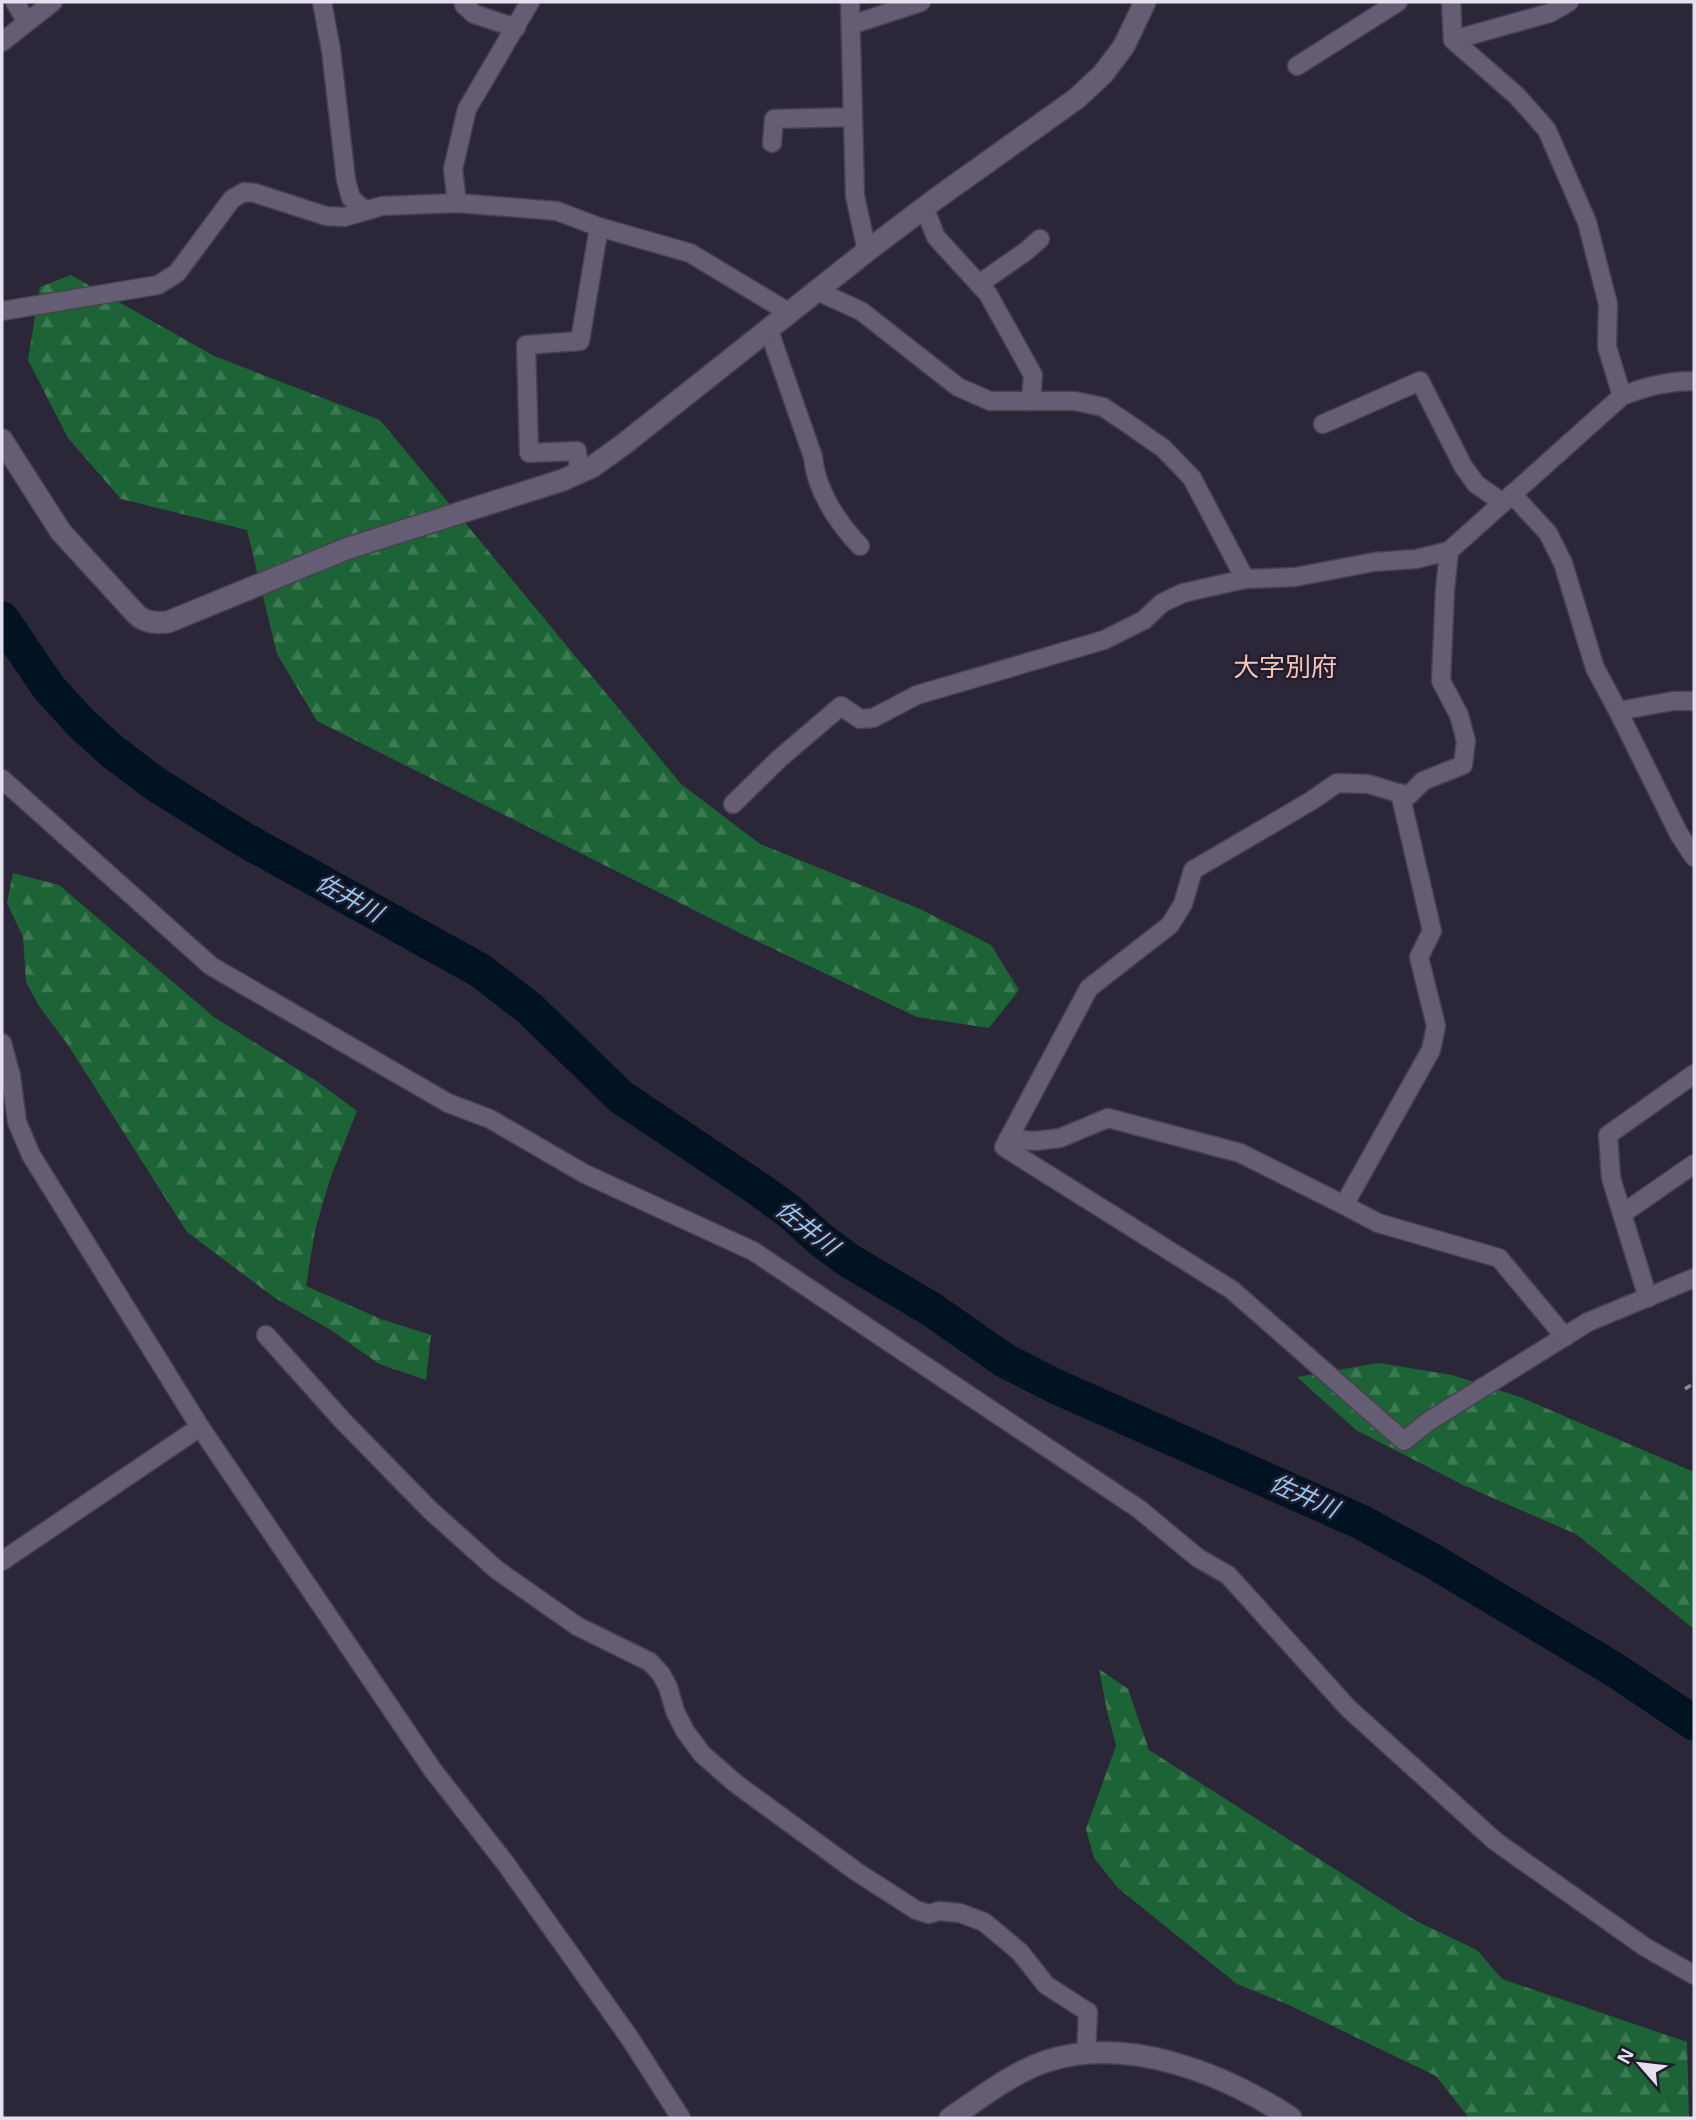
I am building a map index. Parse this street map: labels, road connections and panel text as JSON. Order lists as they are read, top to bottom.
{
  "districts": ["大字別府"],
  "water": ["佐井川"],
  "north": "top left"
}
